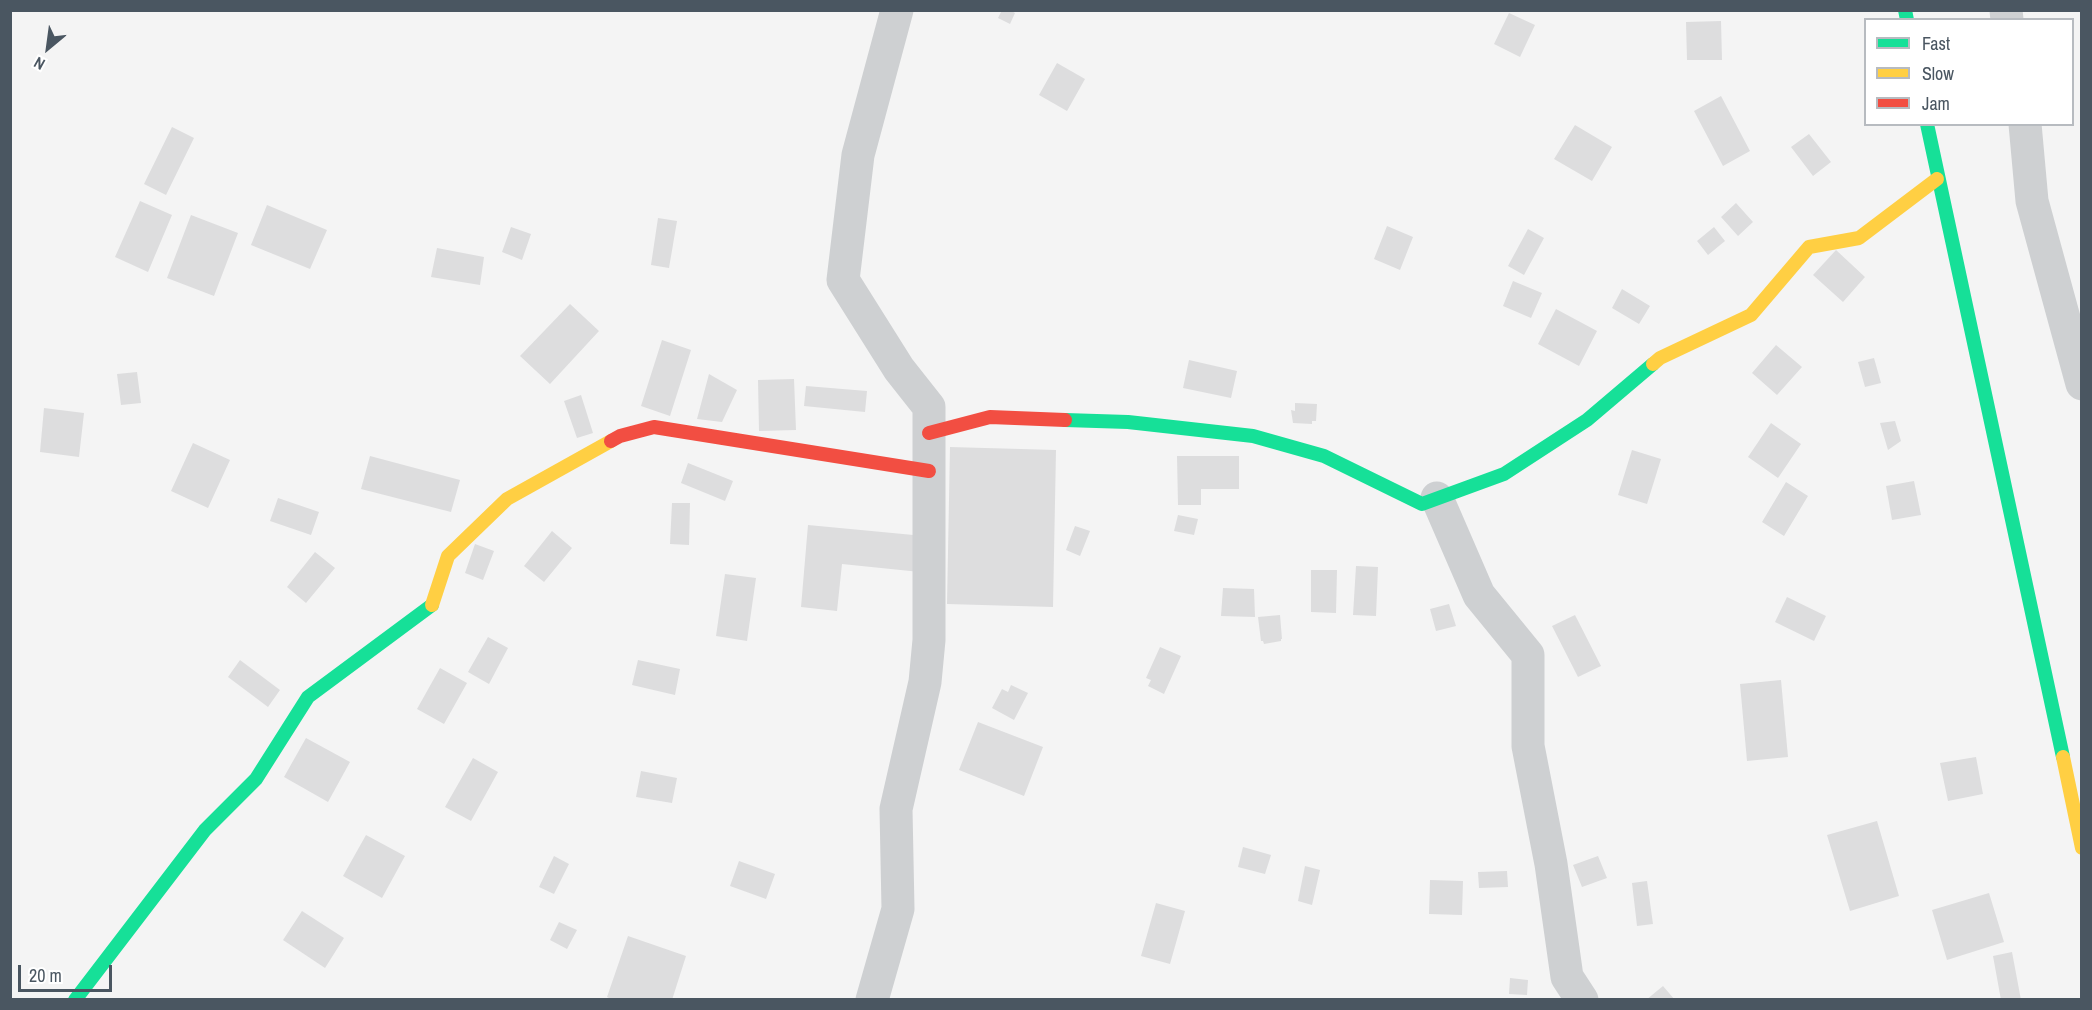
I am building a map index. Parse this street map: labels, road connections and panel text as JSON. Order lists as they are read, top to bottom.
{
  "legend": ["Fast", "Slow", "Jam"],
  "scale_bar": "20 m",
  "north": "bottom left"
}
